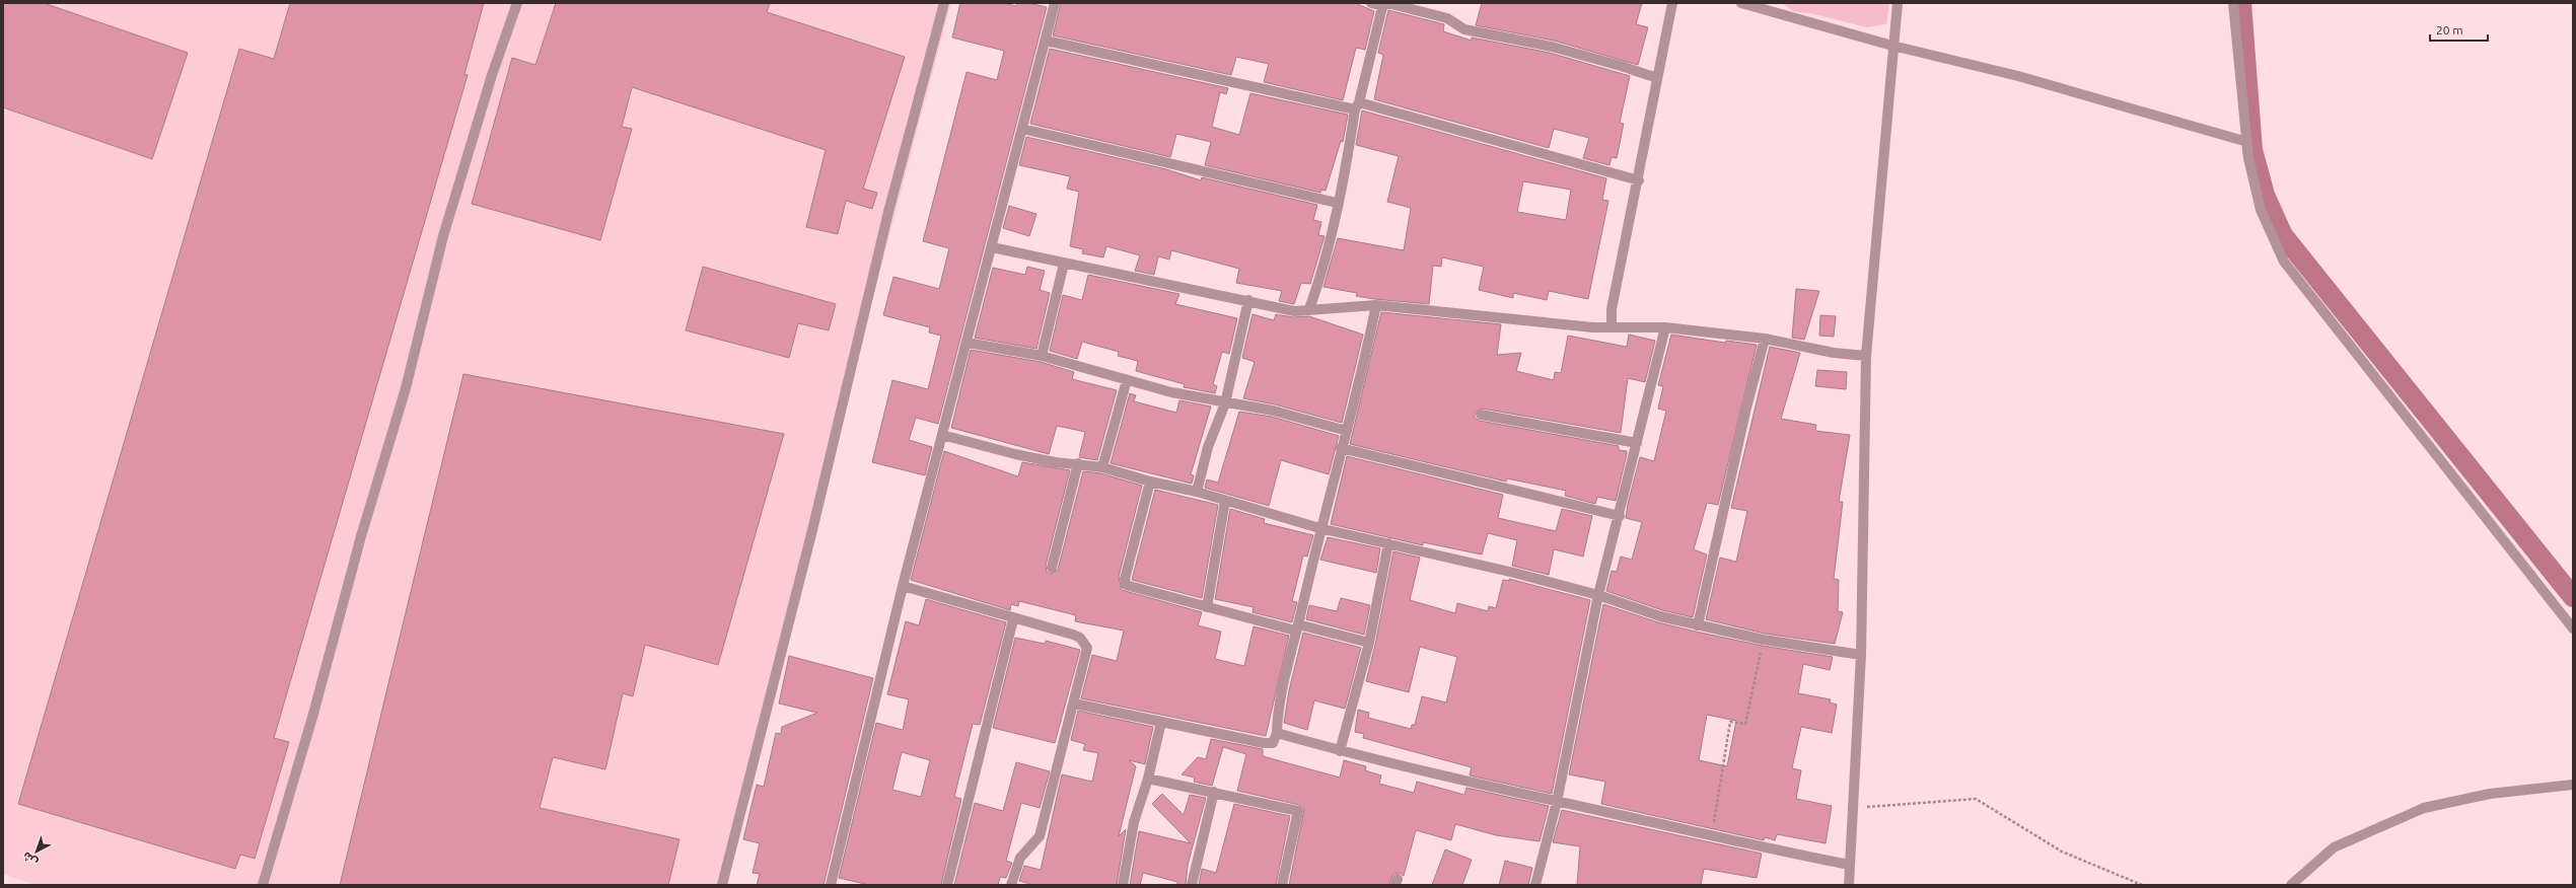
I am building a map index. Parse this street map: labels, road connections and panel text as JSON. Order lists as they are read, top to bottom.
{
  "scale_bar": "20 m",
  "north": "bottom left"
}
